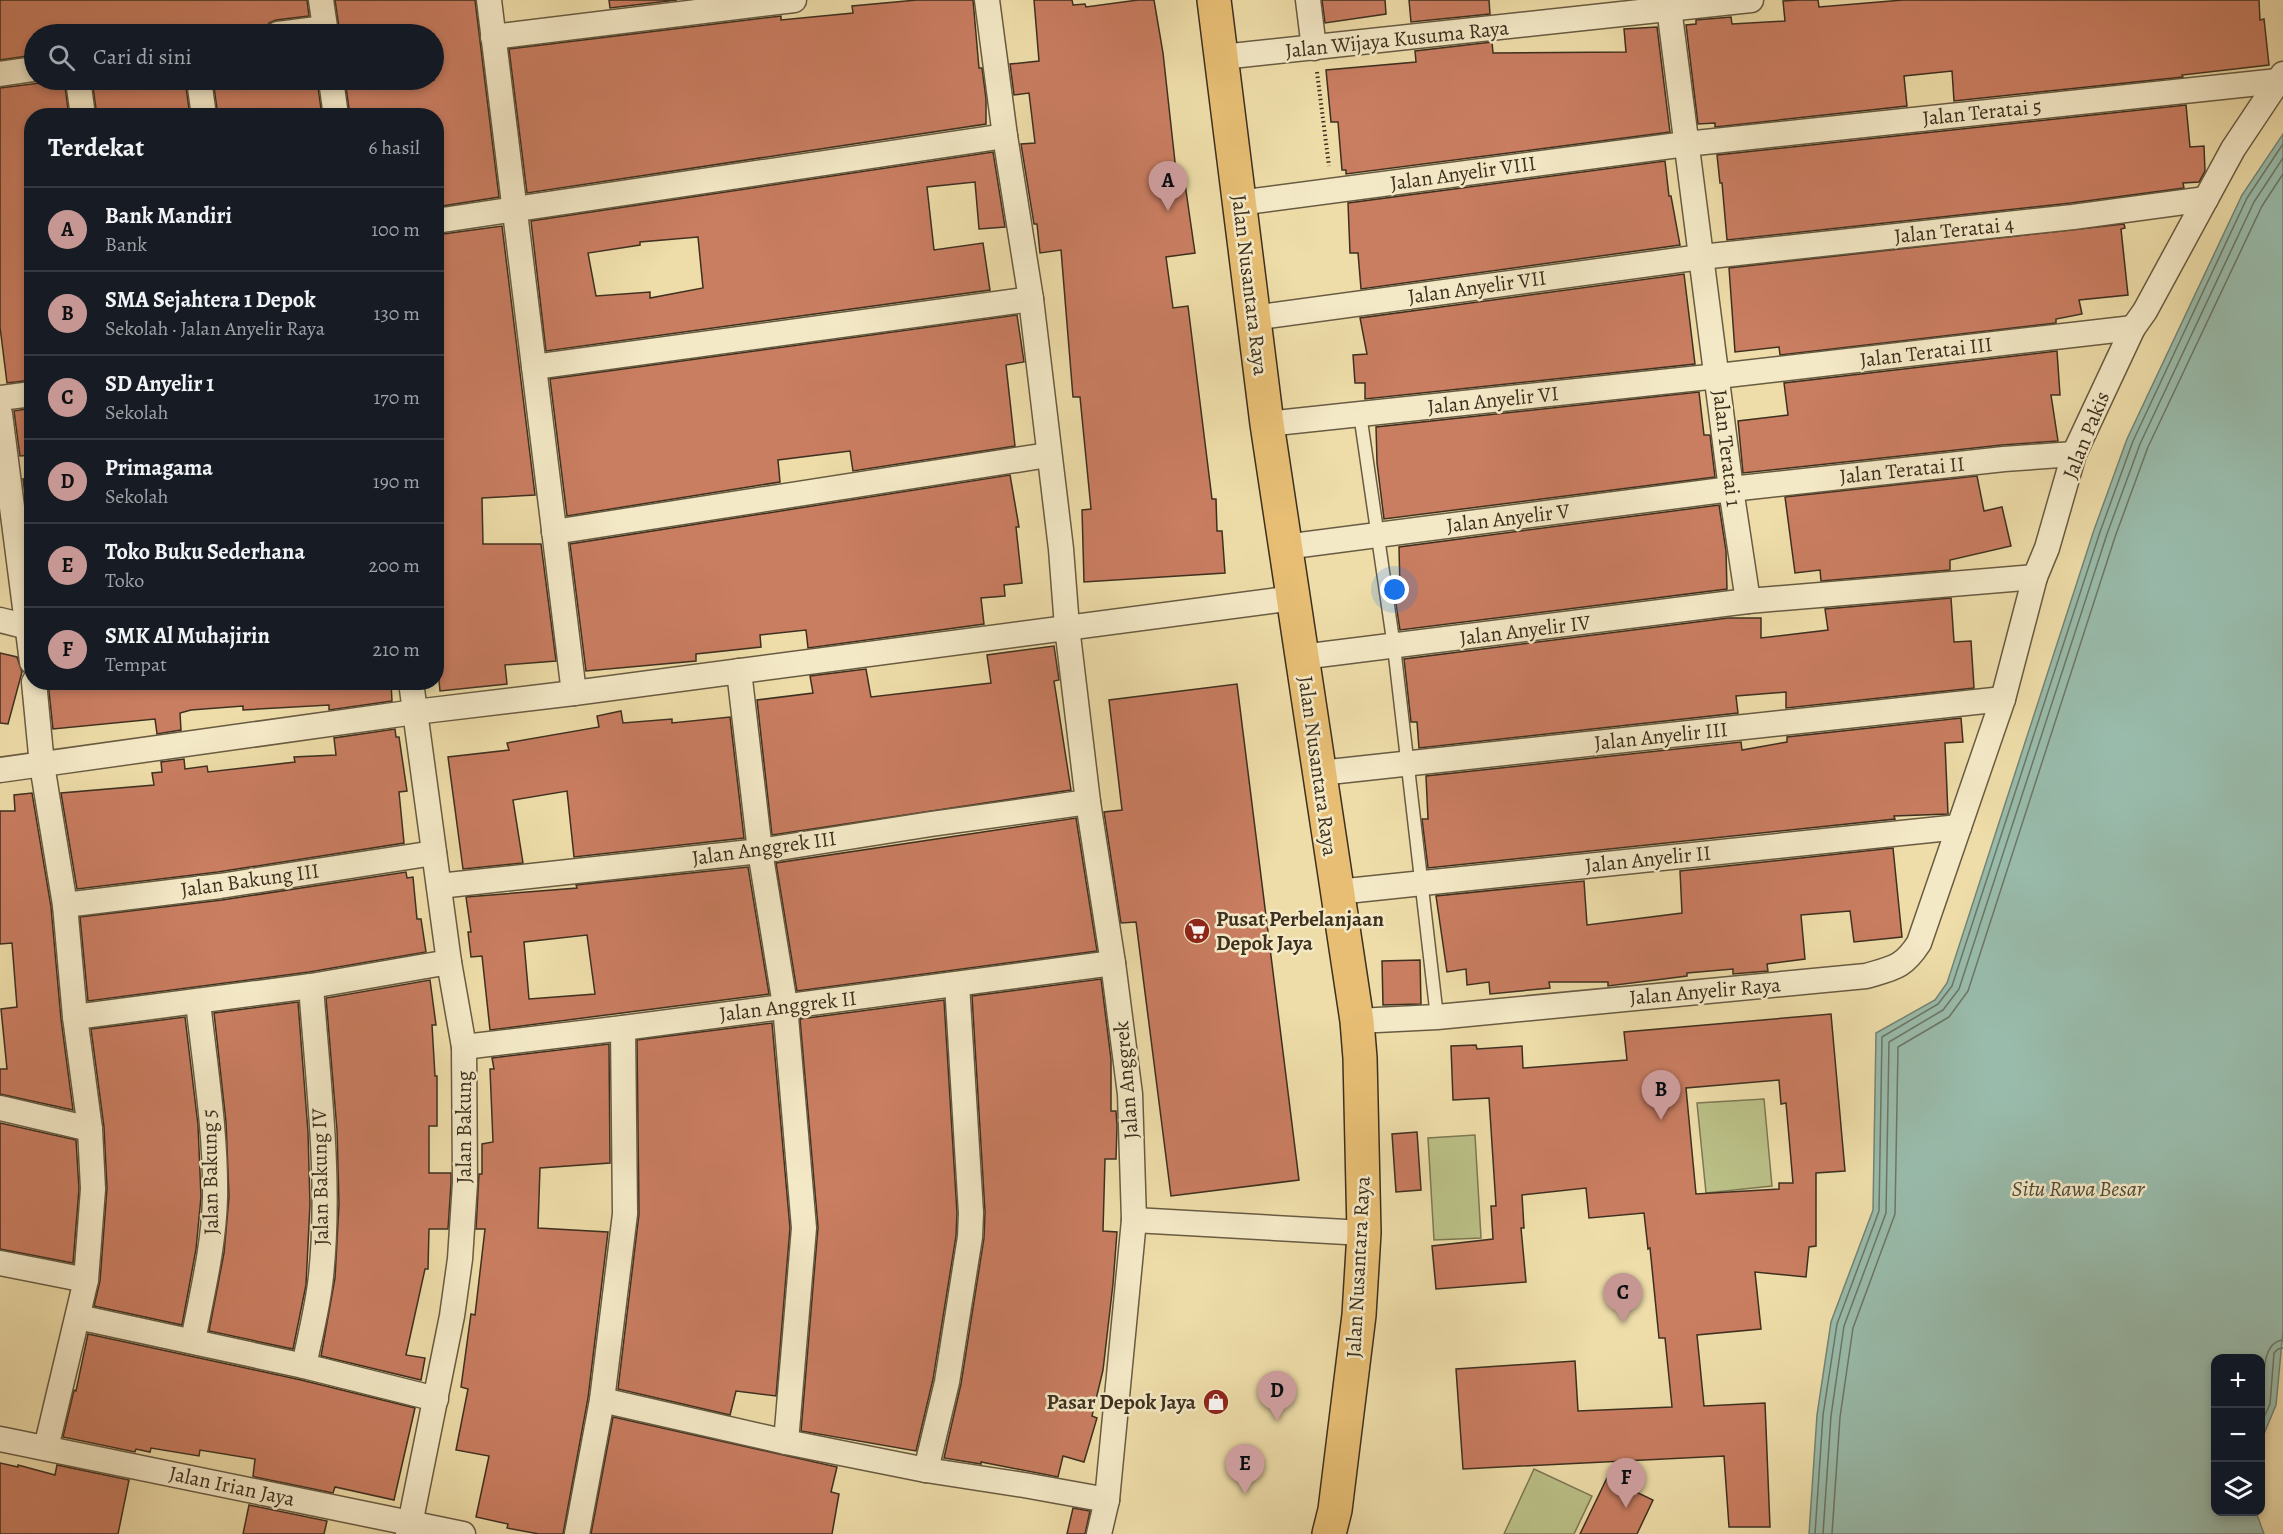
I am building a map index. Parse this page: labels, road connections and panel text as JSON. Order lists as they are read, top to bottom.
{
  "streets": {
    "highway": ["Jalan Nusantara Raya"],
    "street": [
      "Jalan Wijaya Kusuma Raya",
      "Jalan Teratai 5",
      "Jalan Anyelir VIII",
      "Jalan Teratai 4",
      "Jalan Anyelir VII",
      "Jalan Teratai III",
      "Jalan Anyelir VI",
      "Jalan Pakis",
      "Jalan Teratai 1",
      "Jalan Teratai II",
      "Jalan Anyelir V",
      "Jalan Anyelir IV",
      "Jalan Anyelir III",
      "Jalan Anggrek III",
      "Jalan Anyelir II",
      "Jalan Bakung III",
      "Jalan Anyelir Raya",
      "Jalan Anggrek II",
      "Jalan Anggrek",
      "Jalan Bakung",
      "Jalan Bakung 5",
      "Jalan Bakung IV",
      "Jalan Irian Jaya"
    ]
  },
  "crossings": [
    ["Jalan Wijaya Kusuma Raya", "Jalan Nusantara Raya"],
    ["Jalan Wijaya Kusuma Raya", "Jalan Teratai 1"],
    ["Jalan Teratai 5", "Jalan Anyelir VIII"],
    ["Jalan Teratai 5", "Jalan Pakis"],
    ["Jalan Teratai 5", "Jalan Teratai 1"],
    ["Jalan Anyelir VIII", "Jalan Nusantara Raya"],
    ["Jalan Anyelir VIII", "Jalan Teratai 1"],
    ["Jalan Teratai 4", "Jalan Anyelir VII"],
    ["Jalan Teratai 4", "Jalan Pakis"],
    ["Jalan Teratai 4", "Jalan Teratai 1"],
    ["Jalan Nusantara Raya", "Jalan Anyelir VII"],
    ["Jalan Nusantara Raya", "Jalan Anyelir VI"],
    ["Jalan Nusantara Raya", "Jalan Anyelir V"],
    ["Jalan Nusantara Raya", "Jalan Anyelir IV"],
    ["Jalan Nusantara Raya", "Jalan Anyelir III"],
    ["Jalan Nusantara Raya", "Jalan Anyelir II"],
    ["Jalan Nusantara Raya", "Jalan Anyelir Raya"],
    ["Jalan Anyelir VII", "Jalan Teratai 1"],
    ["Jalan Teratai III", "Jalan Anyelir VI"],
    ["Jalan Teratai III", "Jalan Pakis"],
    ["Jalan Teratai III", "Jalan Teratai 1"],
    ["Jalan Anyelir VI", "Jalan Teratai 1"],
    ["Jalan Pakis", "Jalan Teratai II"],
    ["Jalan Pakis", "Jalan Anyelir III"],
    ["Jalan Pakis", "Jalan Anyelir II"],
    ["Jalan Pakis", "Jalan Anyelir Raya"],
    ["Jalan Teratai 1", "Jalan Teratai II"],
    ["Jalan Teratai 1", "Jalan Anyelir V"],
    ["Jalan Teratai 1", "Jalan Anyelir IV"],
    ["Jalan Teratai II", "Jalan Anyelir V"],
    ["Jalan Anggrek III", "Jalan Anggrek"],
    ["Jalan Anggrek III", "Jalan Bakung"],
    ["Jalan Anyelir II", "Jalan Anyelir Raya"],
    ["Jalan Bakung III", "Jalan Bakung"],
    ["Jalan Anggrek II", "Jalan Anggrek"],
    ["Jalan Anggrek II", "Jalan Bakung"],
    ["Jalan Bakung", "Jalan Irian Jaya"]
  ],
  "water": ["Situ Rawa Besar"],
  "places": {
    "supermarket": ["Pusat Perbelanjaan Depok Jaya"],
    "shop": ["Pasar Depok Jaya"]
  },
  "page": {
    "search": "Cari di sini",
    "heading": ["Terdekat", "6 hasil"],
    "pins": [
      "A",
      "B",
      "C",
      "D",
      "E",
      "F"
    ],
    "list": [
      {
        "mark": "A",
        "name": "Bank Mandiri",
        "note": "Bank",
        "value": "100 m"
      },
      {
        "mark": "B",
        "name": "SMA Sejahtera 1 Depok",
        "note": "Sekolah · Jalan Anyelir Raya",
        "value": "130 m"
      },
      {
        "mark": "C",
        "name": "SD Anyelir 1",
        "note": "Sekolah",
        "value": "170 m"
      },
      {
        "mark": "D",
        "name": "Primagama",
        "note": "Sekolah",
        "value": "190 m"
      },
      {
        "mark": "E",
        "name": "Toko Buku Sederhana",
        "note": "Toko",
        "value": "200 m"
      },
      {
        "mark": "F",
        "name": "SMK Al Muhajirin",
        "note": "Tempat",
        "value": "210 m"
      }
    ],
    "map_buttons": ["+", "−"]
  }
}
